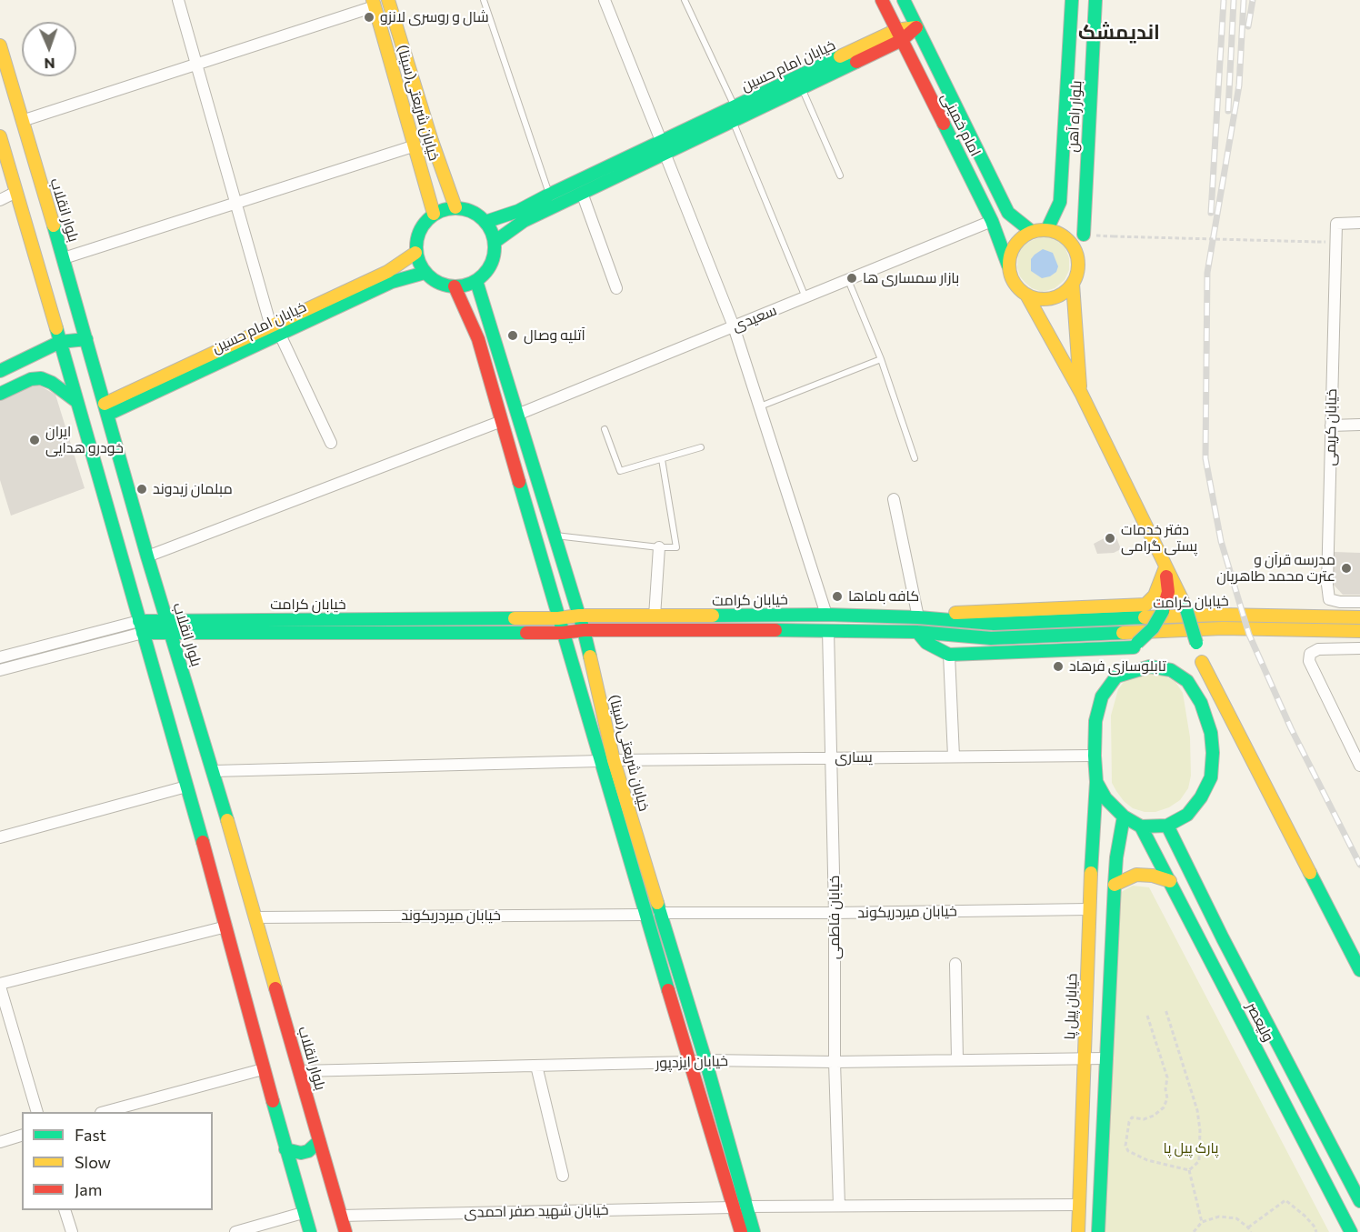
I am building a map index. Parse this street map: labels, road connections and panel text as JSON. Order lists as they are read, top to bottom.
{
  "streets": {
    "main road": [
      "خیابان امام حسین",
      "خیابان شریعتی(سینا)",
      "بلوار راه آهن",
      "امام خمینی",
      "بلوار انقلاب",
      "خیابان کرامت",
      "خیابان پیل پا",
      "ولیعصر"
    ],
    "street": [
      "سعیدی",
      "خیابان کریمی",
      "یساری",
      "خیابان میردریکوند",
      "خیابان فاطمی",
      "خیابان ایزدپور",
      "خیابان شهید صفر احمدی"
    ]
  },
  "crossings": [
    ["خیابان امام حسین", "خیابان شریعتی(سینا)"],
    ["خیابان امام حسین", "امام خمینی"],
    ["خیابان امام حسین", "بلوار انقلاب"],
    ["خیابان شریعتی(سینا)", "سعیدی"],
    ["خیابان شریعتی(سینا)", "خیابان کرامت"],
    ["خیابان شریعتی(سینا)", "یساری"],
    ["خیابان شریعتی(سینا)", "خیابان میردریکوند"],
    ["خیابان شریعتی(سینا)", "خیابان ایزدپور"],
    ["خیابان شریعتی(سینا)", "خیابان شهید صفر احمدی"],
    ["بلوار راه آهن", "امام خمینی"],
    ["امام خمینی", "سعیدی"],
    ["بلوار انقلاب", "خیابان کرامت"],
    ["بلوار انقلاب", "خیابان میردریکوند"],
    ["بلوار انقلاب", "خیابان ایزدپور"],
    ["بلوار انقلاب", "خیابان شهید صفر احمدی"],
    ["خیابان کرامت", "خیابان فاطمی"],
    ["یساری", "خیابان فاطمی"],
    ["یساری", "خیابان پیل پا"],
    ["یساری", "ولیعصر"],
    ["خیابان میردریکوند", "خیابان فاطمی"],
    ["خیابان میردریکوند", "خیابان پیل پا"],
    ["خیابان فاطمی", "خیابان ایزدپور"],
    ["خیابان فاطمی", "خیابان شهید صفر احمدی"],
    ["خیابان پیل پا", "ولیعصر"],
    ["خیابان پیل پا", "خیابان ایزدپور"],
    ["خیابان پیل پا", "خیابان شهید صفر احمدی"]
  ],
  "districts": ["اندیمشک"],
  "parks": ["پارک پیل پا"],
  "places": [
    "شال و روسری لانزو",
    "بازار سمساری ها",
    "آتلیه وصال",
    "ایران خودرو هدایی",
    "مبلمان زیدوند",
    "دفتر خدمات پستی گرامی",
    "مدرسه قرآن و عترت محمد طاهریان",
    "کافه باماها",
    "تابلوسازی فرهاد"
  ],
  "legend": ["Fast", "Slow", "Jam"],
  "north": "bottom"
}
